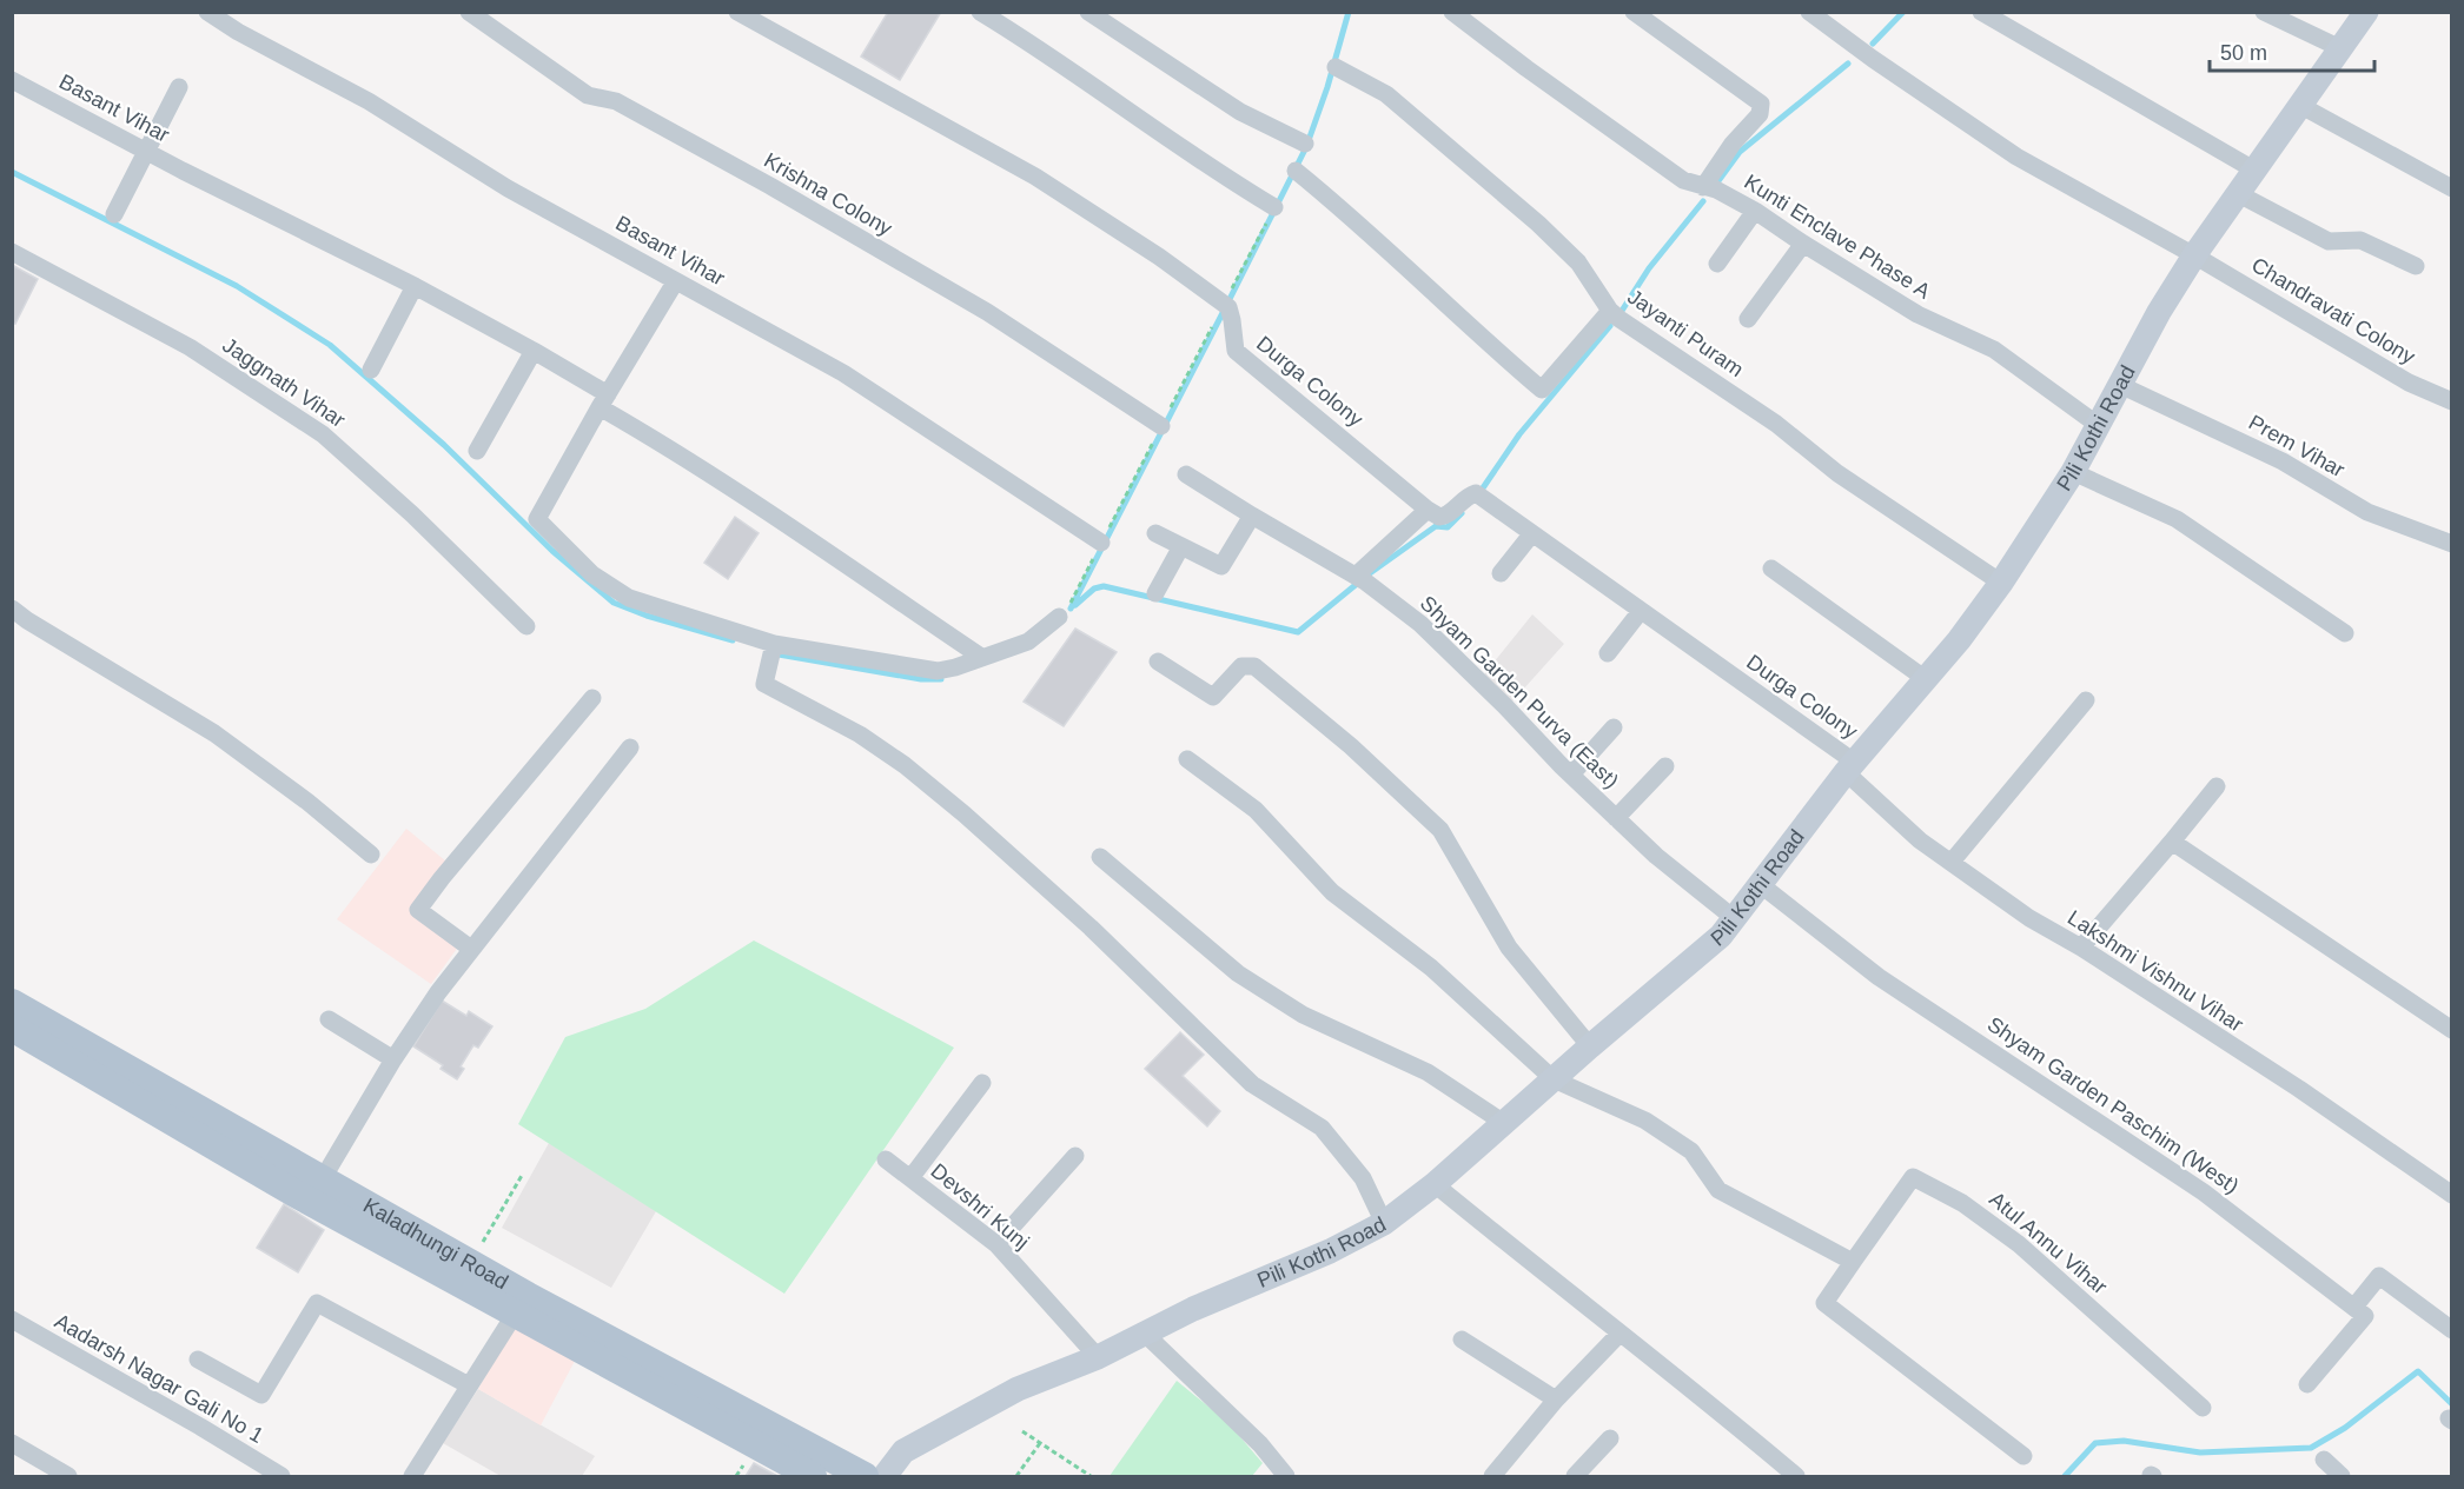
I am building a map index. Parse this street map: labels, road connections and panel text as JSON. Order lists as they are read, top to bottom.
{
  "streets": {
    "main road": ["Kaladhungi Road"],
    "street": [
      "Basant Vihar",
      "Krishna Colony",
      "Kunti Enclave Phase A",
      "Chandravati Colony",
      "Jayanti Puram",
      "Durga Colony",
      "Jaggnath Vihar",
      "Pili Kothi Road",
      "Prem Vihar",
      "Shyam Garden Purva (East)",
      "Lakshmi Vishnu Vihar",
      "Shyam Garden Paschim (West)",
      "Devshri Kunj",
      "Atul Annu Vihar",
      "Aadarsh Nagar Gali No 1"
    ]
  },
  "crossings": [
    ["Kunti Enclave Phase A", "Pili Kothi Road"],
    ["Chandravati Colony", "Pili Kothi Road"],
    ["Jayanti Puram", "Pili Kothi Road"],
    ["Durga Colony", "Pili Kothi Road"],
    ["Durga Colony", "Lakshmi Vishnu Vihar"],
    ["Pili Kothi Road", "Prem Vihar"],
    ["Pili Kothi Road", "Shyam Garden Purva (East)"],
    ["Pili Kothi Road", "Lakshmi Vishnu Vihar"],
    ["Pili Kothi Road", "Shyam Garden Paschim (West)"],
    ["Pili Kothi Road", "Devshri Kunj"]
  ],
  "scale_bar": "50 m"
}
